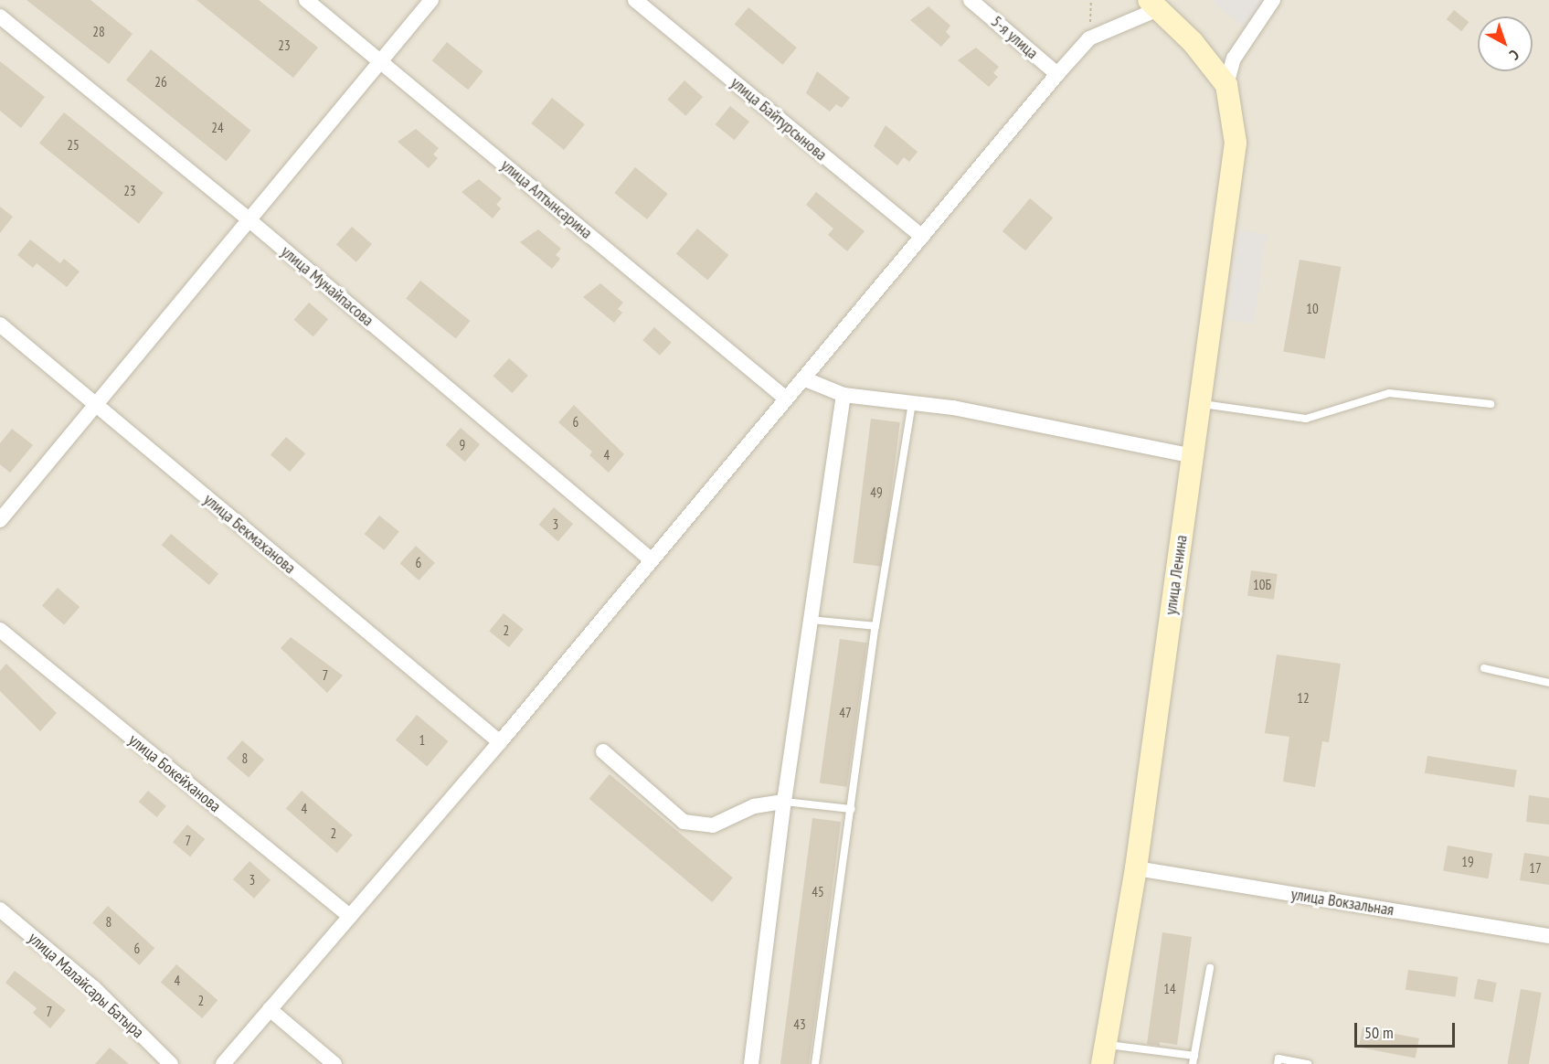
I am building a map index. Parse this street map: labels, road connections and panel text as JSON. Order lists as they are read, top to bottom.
{
  "streets": {
    "street": [
      "5-я улица",
      "улица Байтурсынова",
      "улица Алтынсарина",
      "улица Мунайпасова",
      "улица Бекмаханова",
      "улица Ленина",
      "улица Бокейханова",
      "улица Вокзальная",
      "улица Малайсары Батыра"
    ]
  },
  "crossings": [
    ["улица Ленина", "улица Вокзальная"]
  ],
  "house_numbers": [
    "28",
    "23",
    "26",
    "24",
    "25",
    "23",
    "10",
    "6",
    "9",
    "4",
    "49",
    "3",
    "6",
    "10Б",
    "2",
    "7",
    "12",
    "47",
    "1",
    "8",
    "4",
    "2",
    "7",
    "19",
    "17",
    "3",
    "45",
    "8",
    "6",
    "4",
    "14",
    "2",
    "7",
    "43"
  ],
  "scale_bar": "50 m",
  "north": "bottom right"
}
